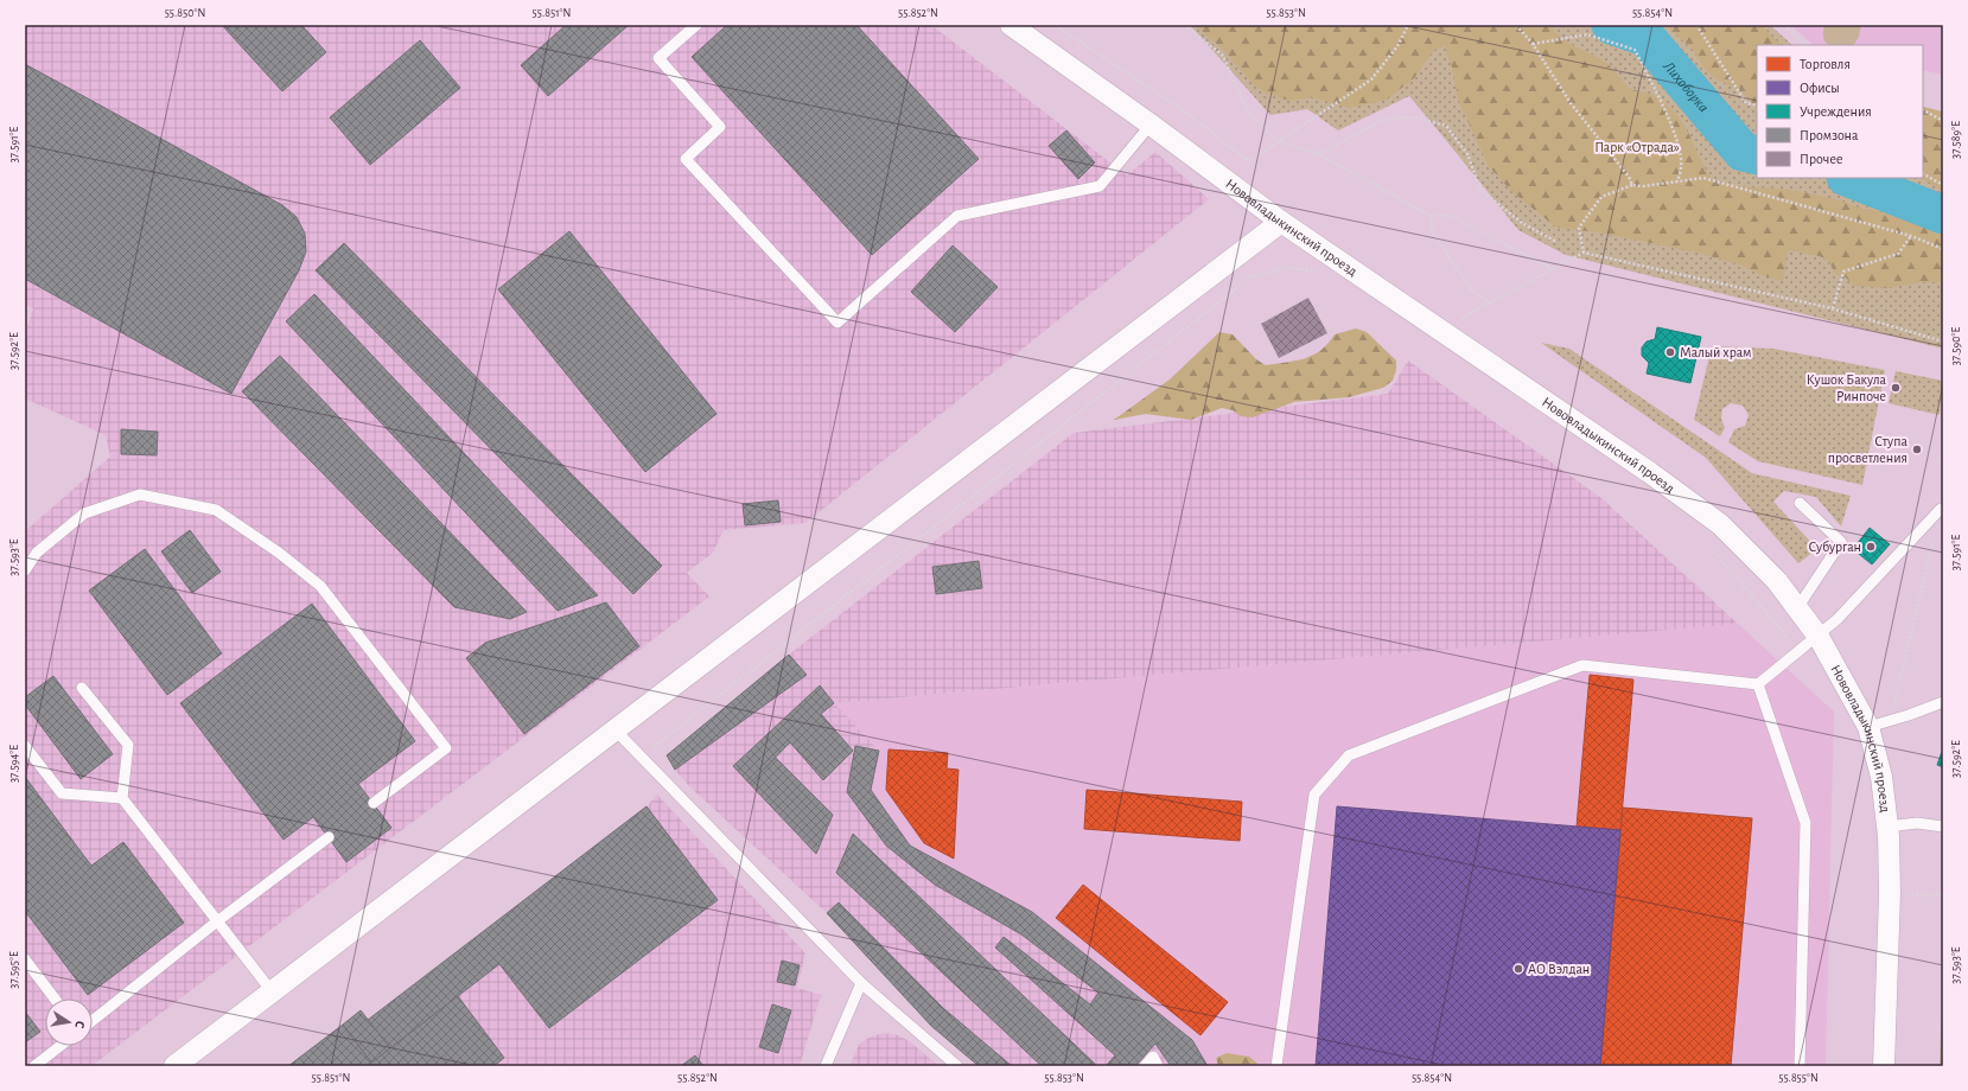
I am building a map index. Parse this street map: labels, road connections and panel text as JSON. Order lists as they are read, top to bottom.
{
  "streets": {
    "street": ["Нововладыкинский проезд"]
  },
  "water": ["Лихоборка"],
  "parks": ["Парк «Отрада»"],
  "places": [
    "Малый храм",
    "Кушок Бакула Ринпоче",
    "Ступа просветления",
    "Субурган",
    "АО Вэлдан"
  ],
  "legend": [
    "Торговля",
    "Офисы",
    "Учреждения",
    "Промзона",
    "Прочее"
  ],
  "north": "right",
  "coordinates": [
    "55.850°N",
    "55.851°N",
    "55.852°N",
    "55.853°N",
    "55.854°N",
    "37.589°E",
    "37.591°E",
    "37.590°E",
    "37.592°E",
    "37.593°E",
    "37.594°E",
    "37.595°E",
    "55.855°N"
  ]
}
